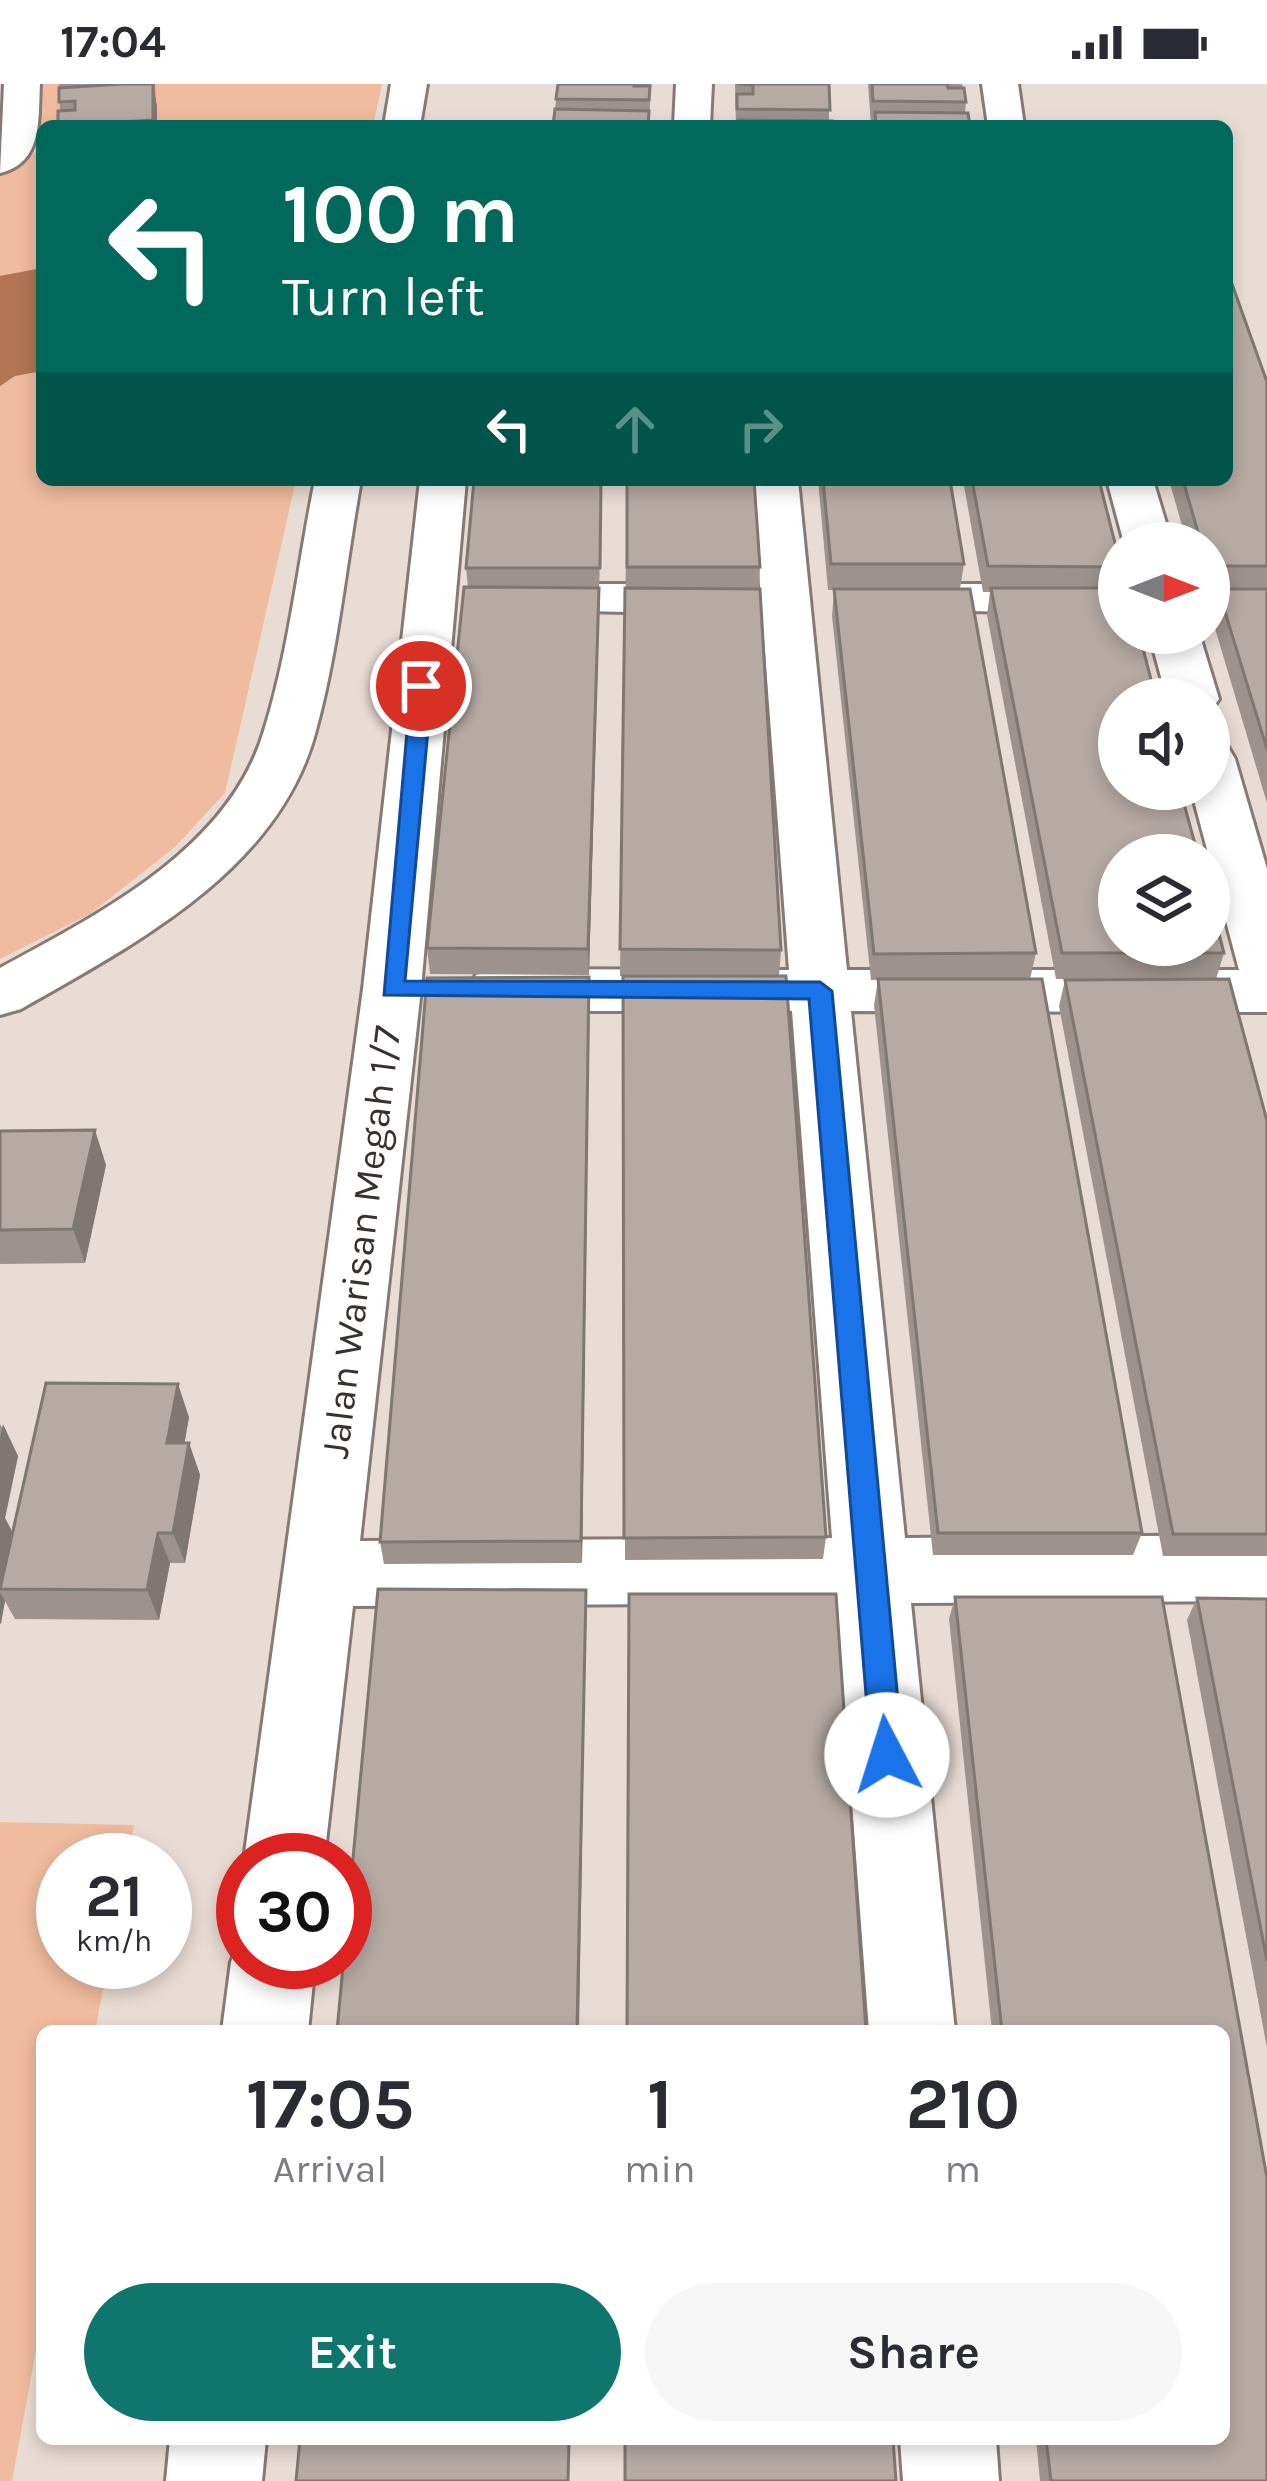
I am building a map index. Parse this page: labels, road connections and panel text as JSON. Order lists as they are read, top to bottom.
{
  "streets": {
    "street": ["Jalan Warisan Megah 1/7"]
  },
  "north": "right",
  "page": {
    "status": "17:04",
    "turn": ["100 m", "Turn left"],
    "speed": "21 km/h",
    "limit": "30",
    "eta": [
      "17:05",
      "Arrival",
      "1",
      "min",
      "210",
      "m"
    ],
    "buttons": ["Exit", "Share"]
  }
}
